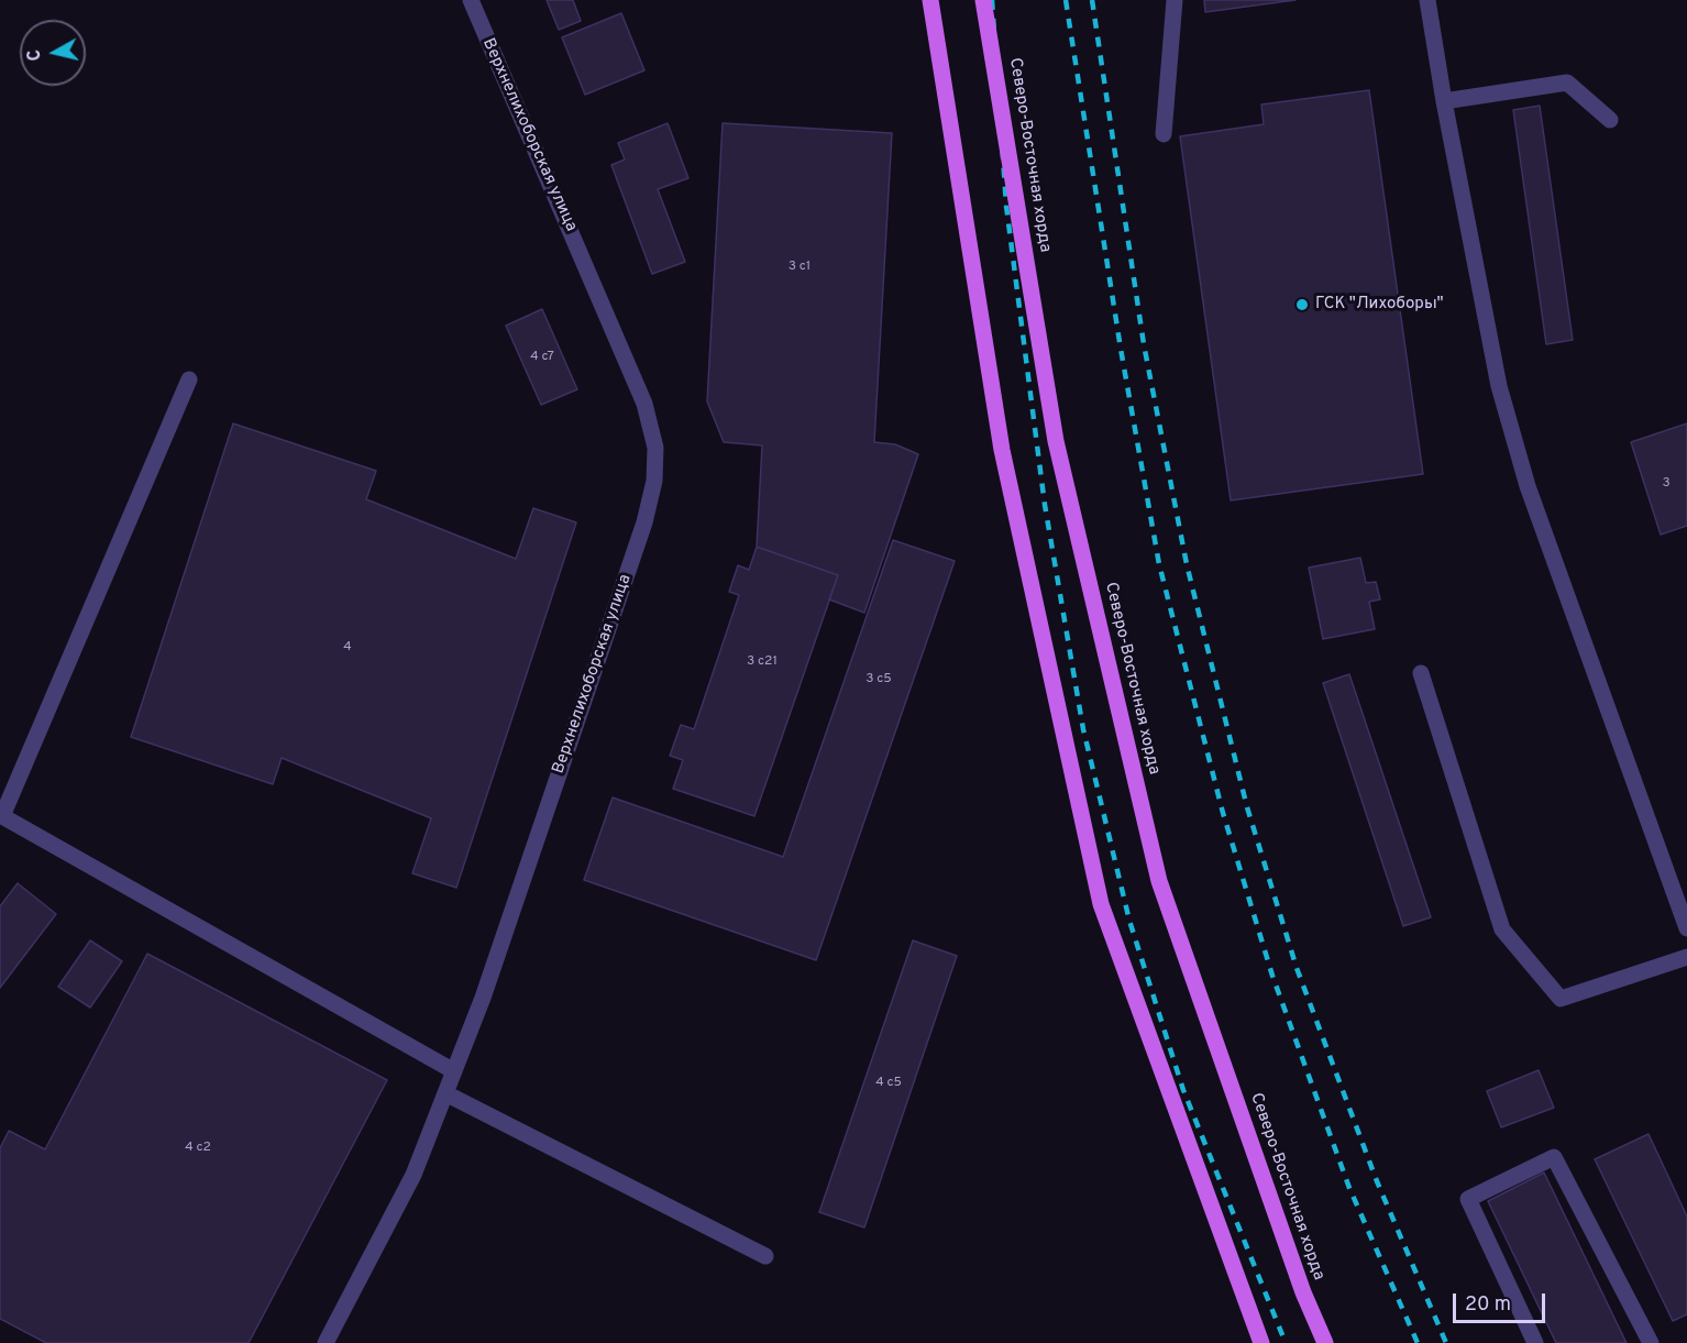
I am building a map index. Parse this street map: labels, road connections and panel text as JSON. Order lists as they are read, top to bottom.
{
  "streets": {
    "main road": ["Северо-Восточная хорда"],
    "street": ["Верхнелихоборская улица"]
  },
  "places": ["ГСК \"Лихоборы\""],
  "house_numbers": [
    "3 с1",
    "4 c7",
    "3",
    "4",
    "3 с21",
    "3 с5",
    "4 с5",
    "4 с2"
  ],
  "scale_bar": "20 m",
  "north": "left"
}
